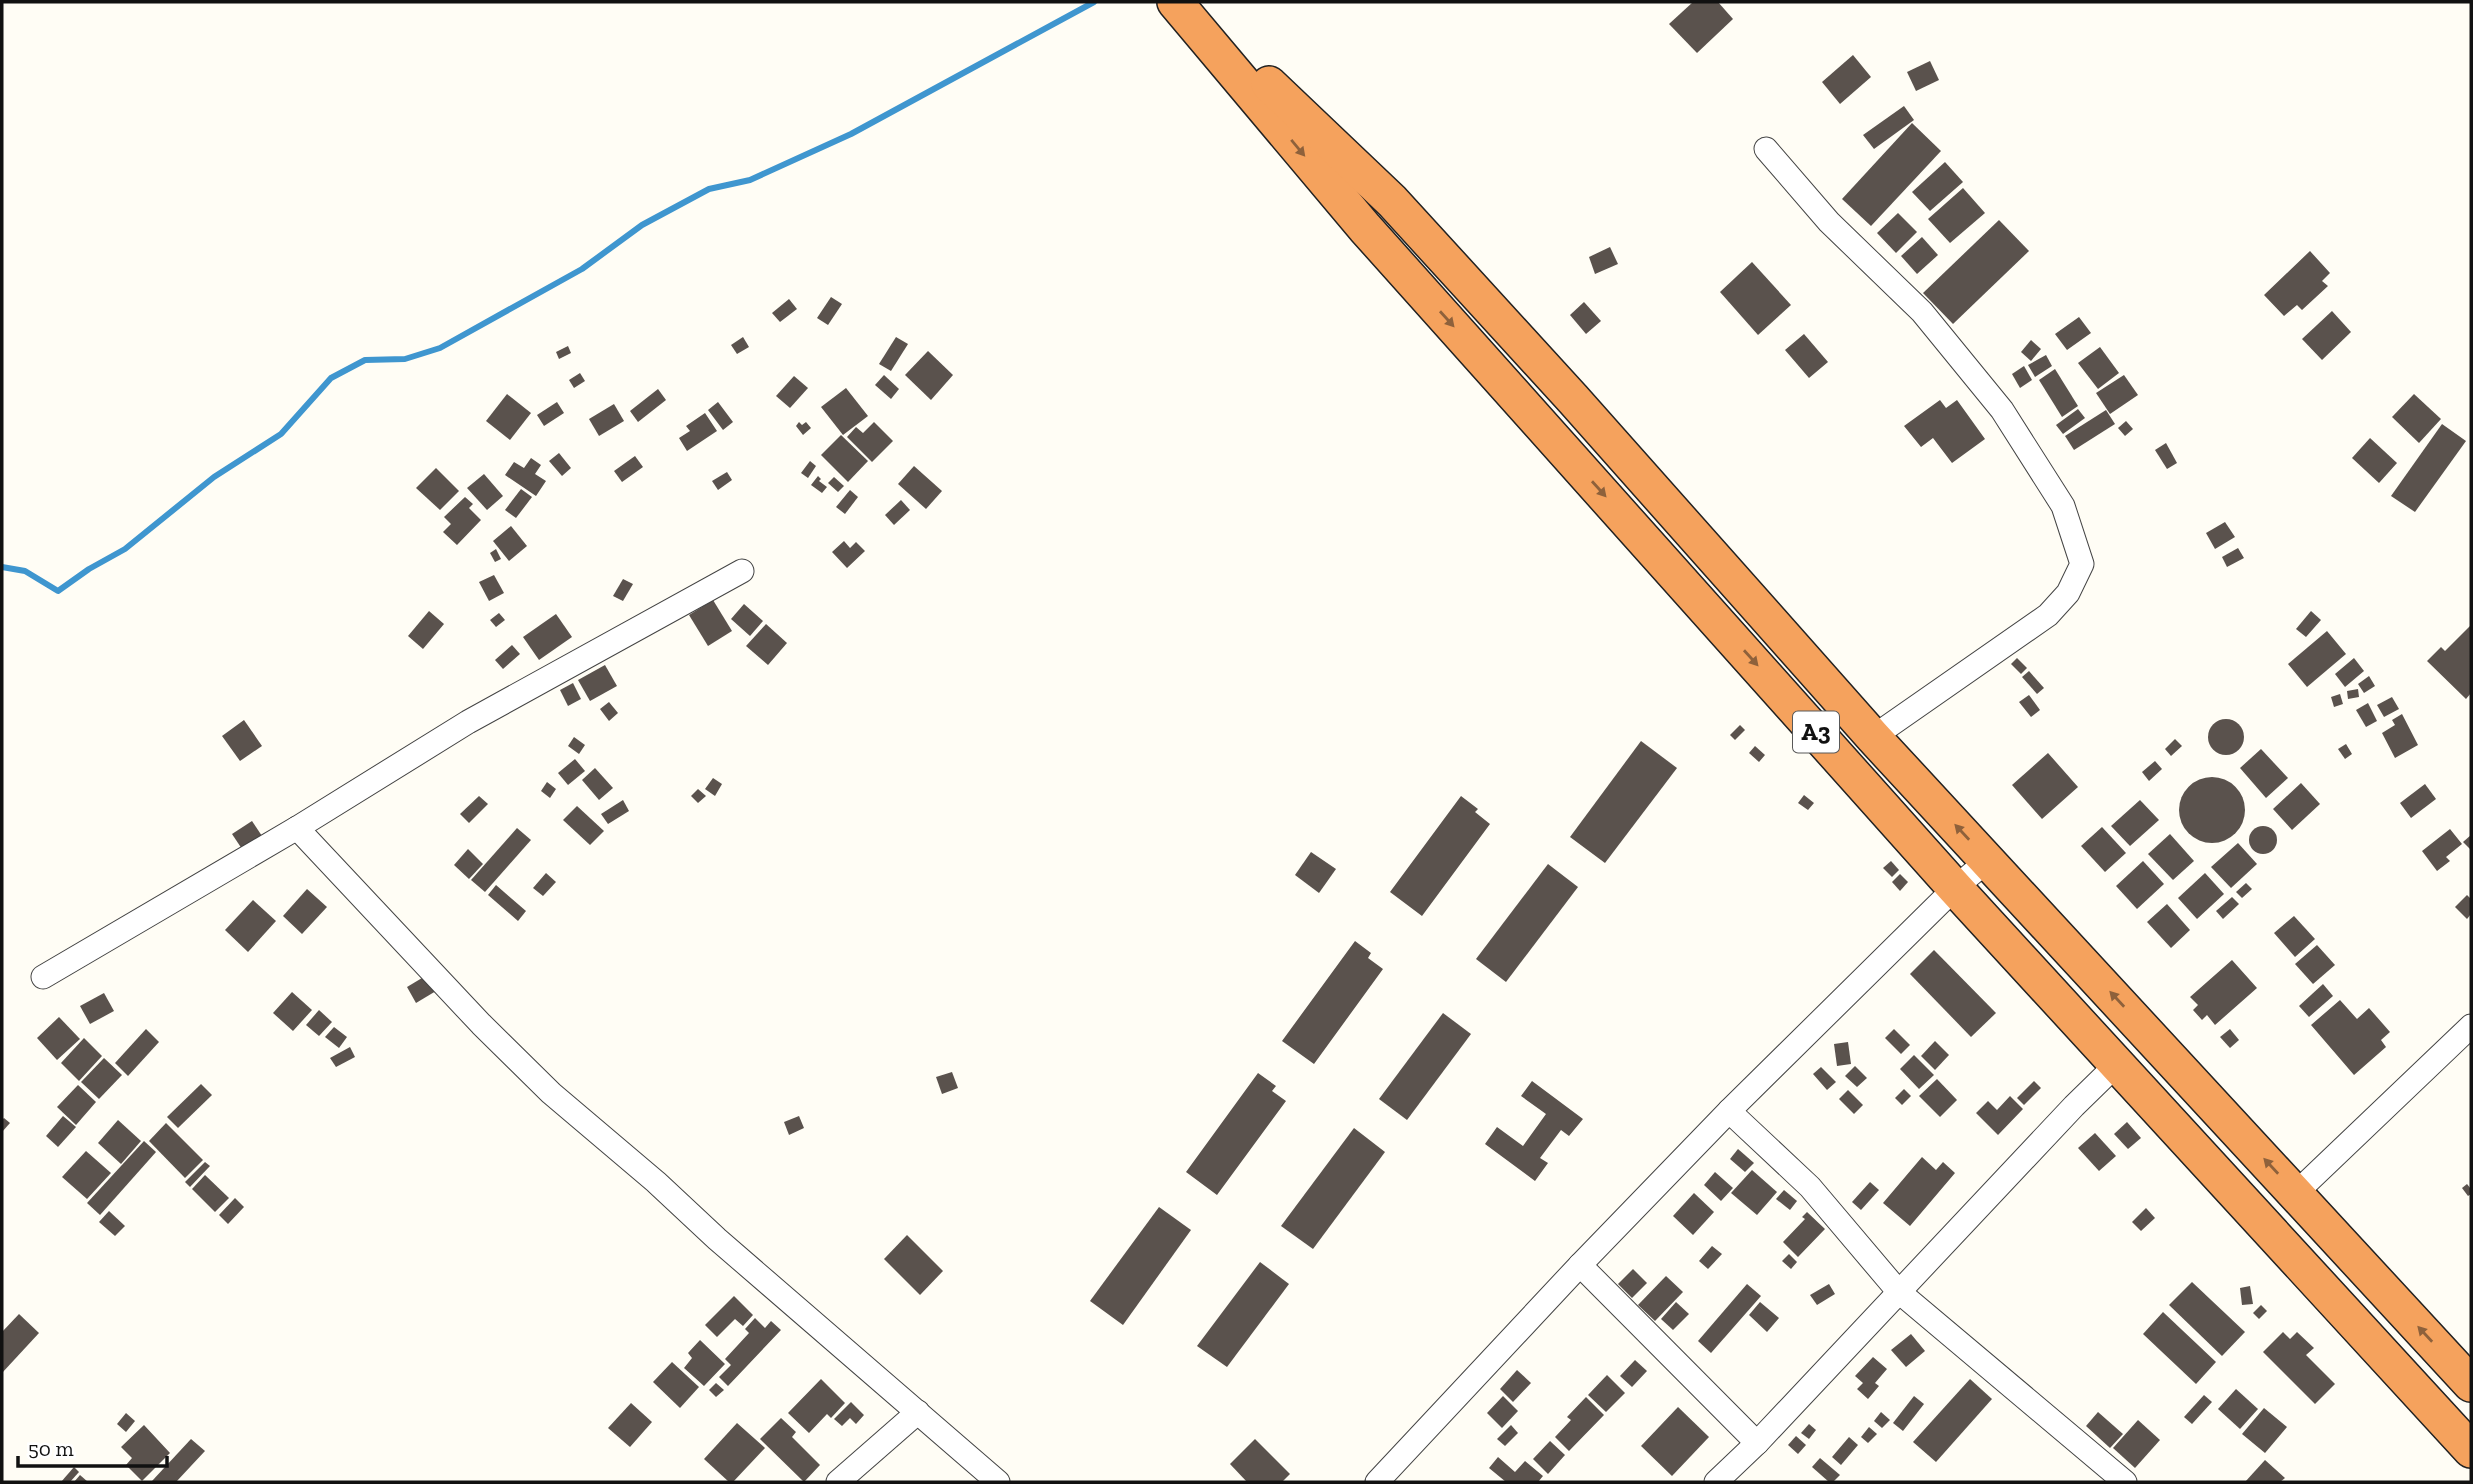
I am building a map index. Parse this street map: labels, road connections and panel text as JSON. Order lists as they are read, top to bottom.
{
  "streets": {
    "highway": ["A3"]
  },
  "scale_bar": "50 m"
}
